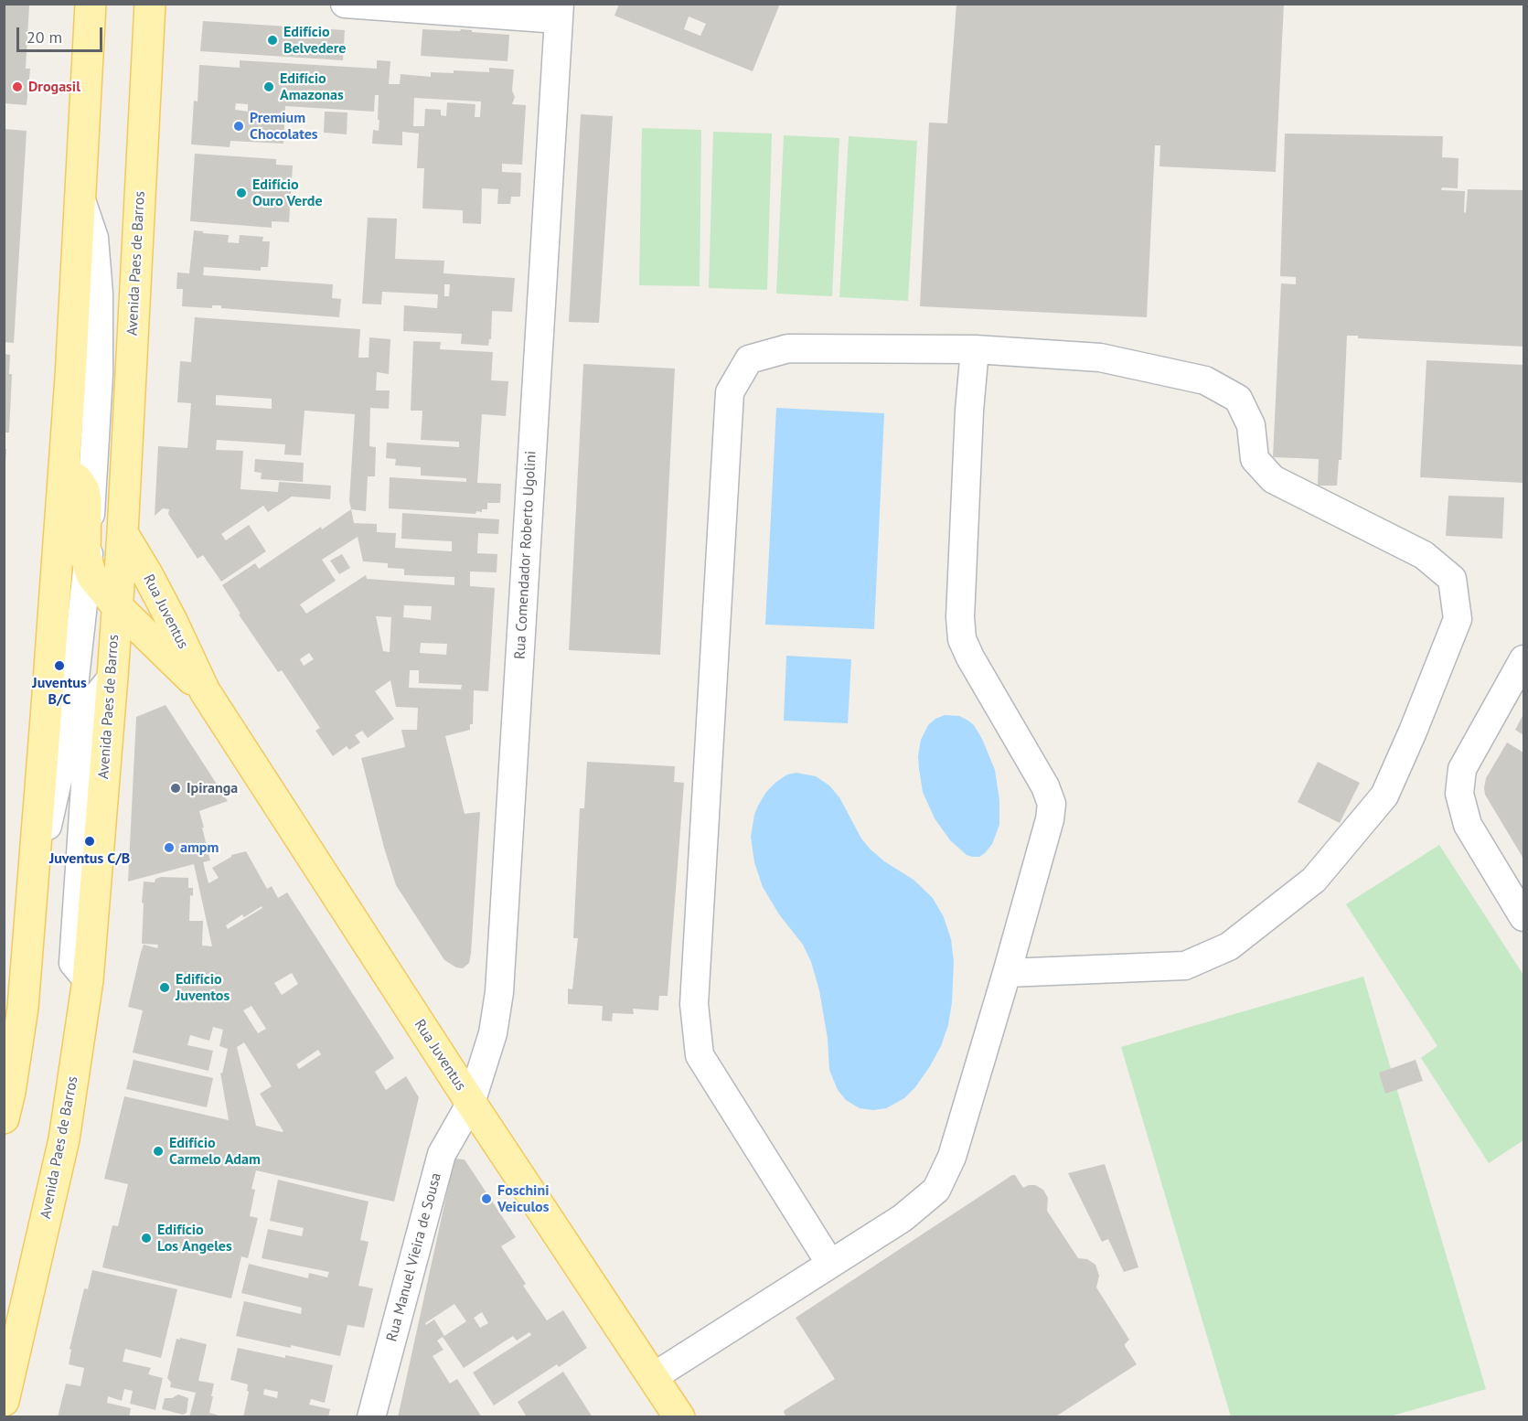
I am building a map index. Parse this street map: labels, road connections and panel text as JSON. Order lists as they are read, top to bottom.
{
  "streets": {
    "main road": ["Avenida Paes de Barros", "Rua Juventus"],
    "street": ["Rua Comendador Roberto Ugolini", "Rua Manuel Vieira de Sousa"]
  },
  "crossings": [
    ["Avenida Paes de Barros", "Rua Juventus"],
    ["Rua Comendador Roberto Ugolini", "Rua Juventus"],
    ["Rua Comendador Roberto Ugolini", "Rua Manuel Vieira de Sousa"],
    ["Rua Juventus", "Rua Manuel Vieira de Sousa"]
  ],
  "places": [
    "Edifício Belvedere",
    "Drogasil",
    "Edifício Amazonas",
    "Premium Chocolates",
    "Edifício Ouro Verde",
    "Juventus B/C",
    "Ipiranga",
    "Juventus C/B",
    "ampm",
    "Edifício Juventos",
    "Edifício Carmelo Adam",
    "Foschini Veiculos",
    "Edifício Los Angeles"
  ],
  "scale_bar": "20 m"
}
